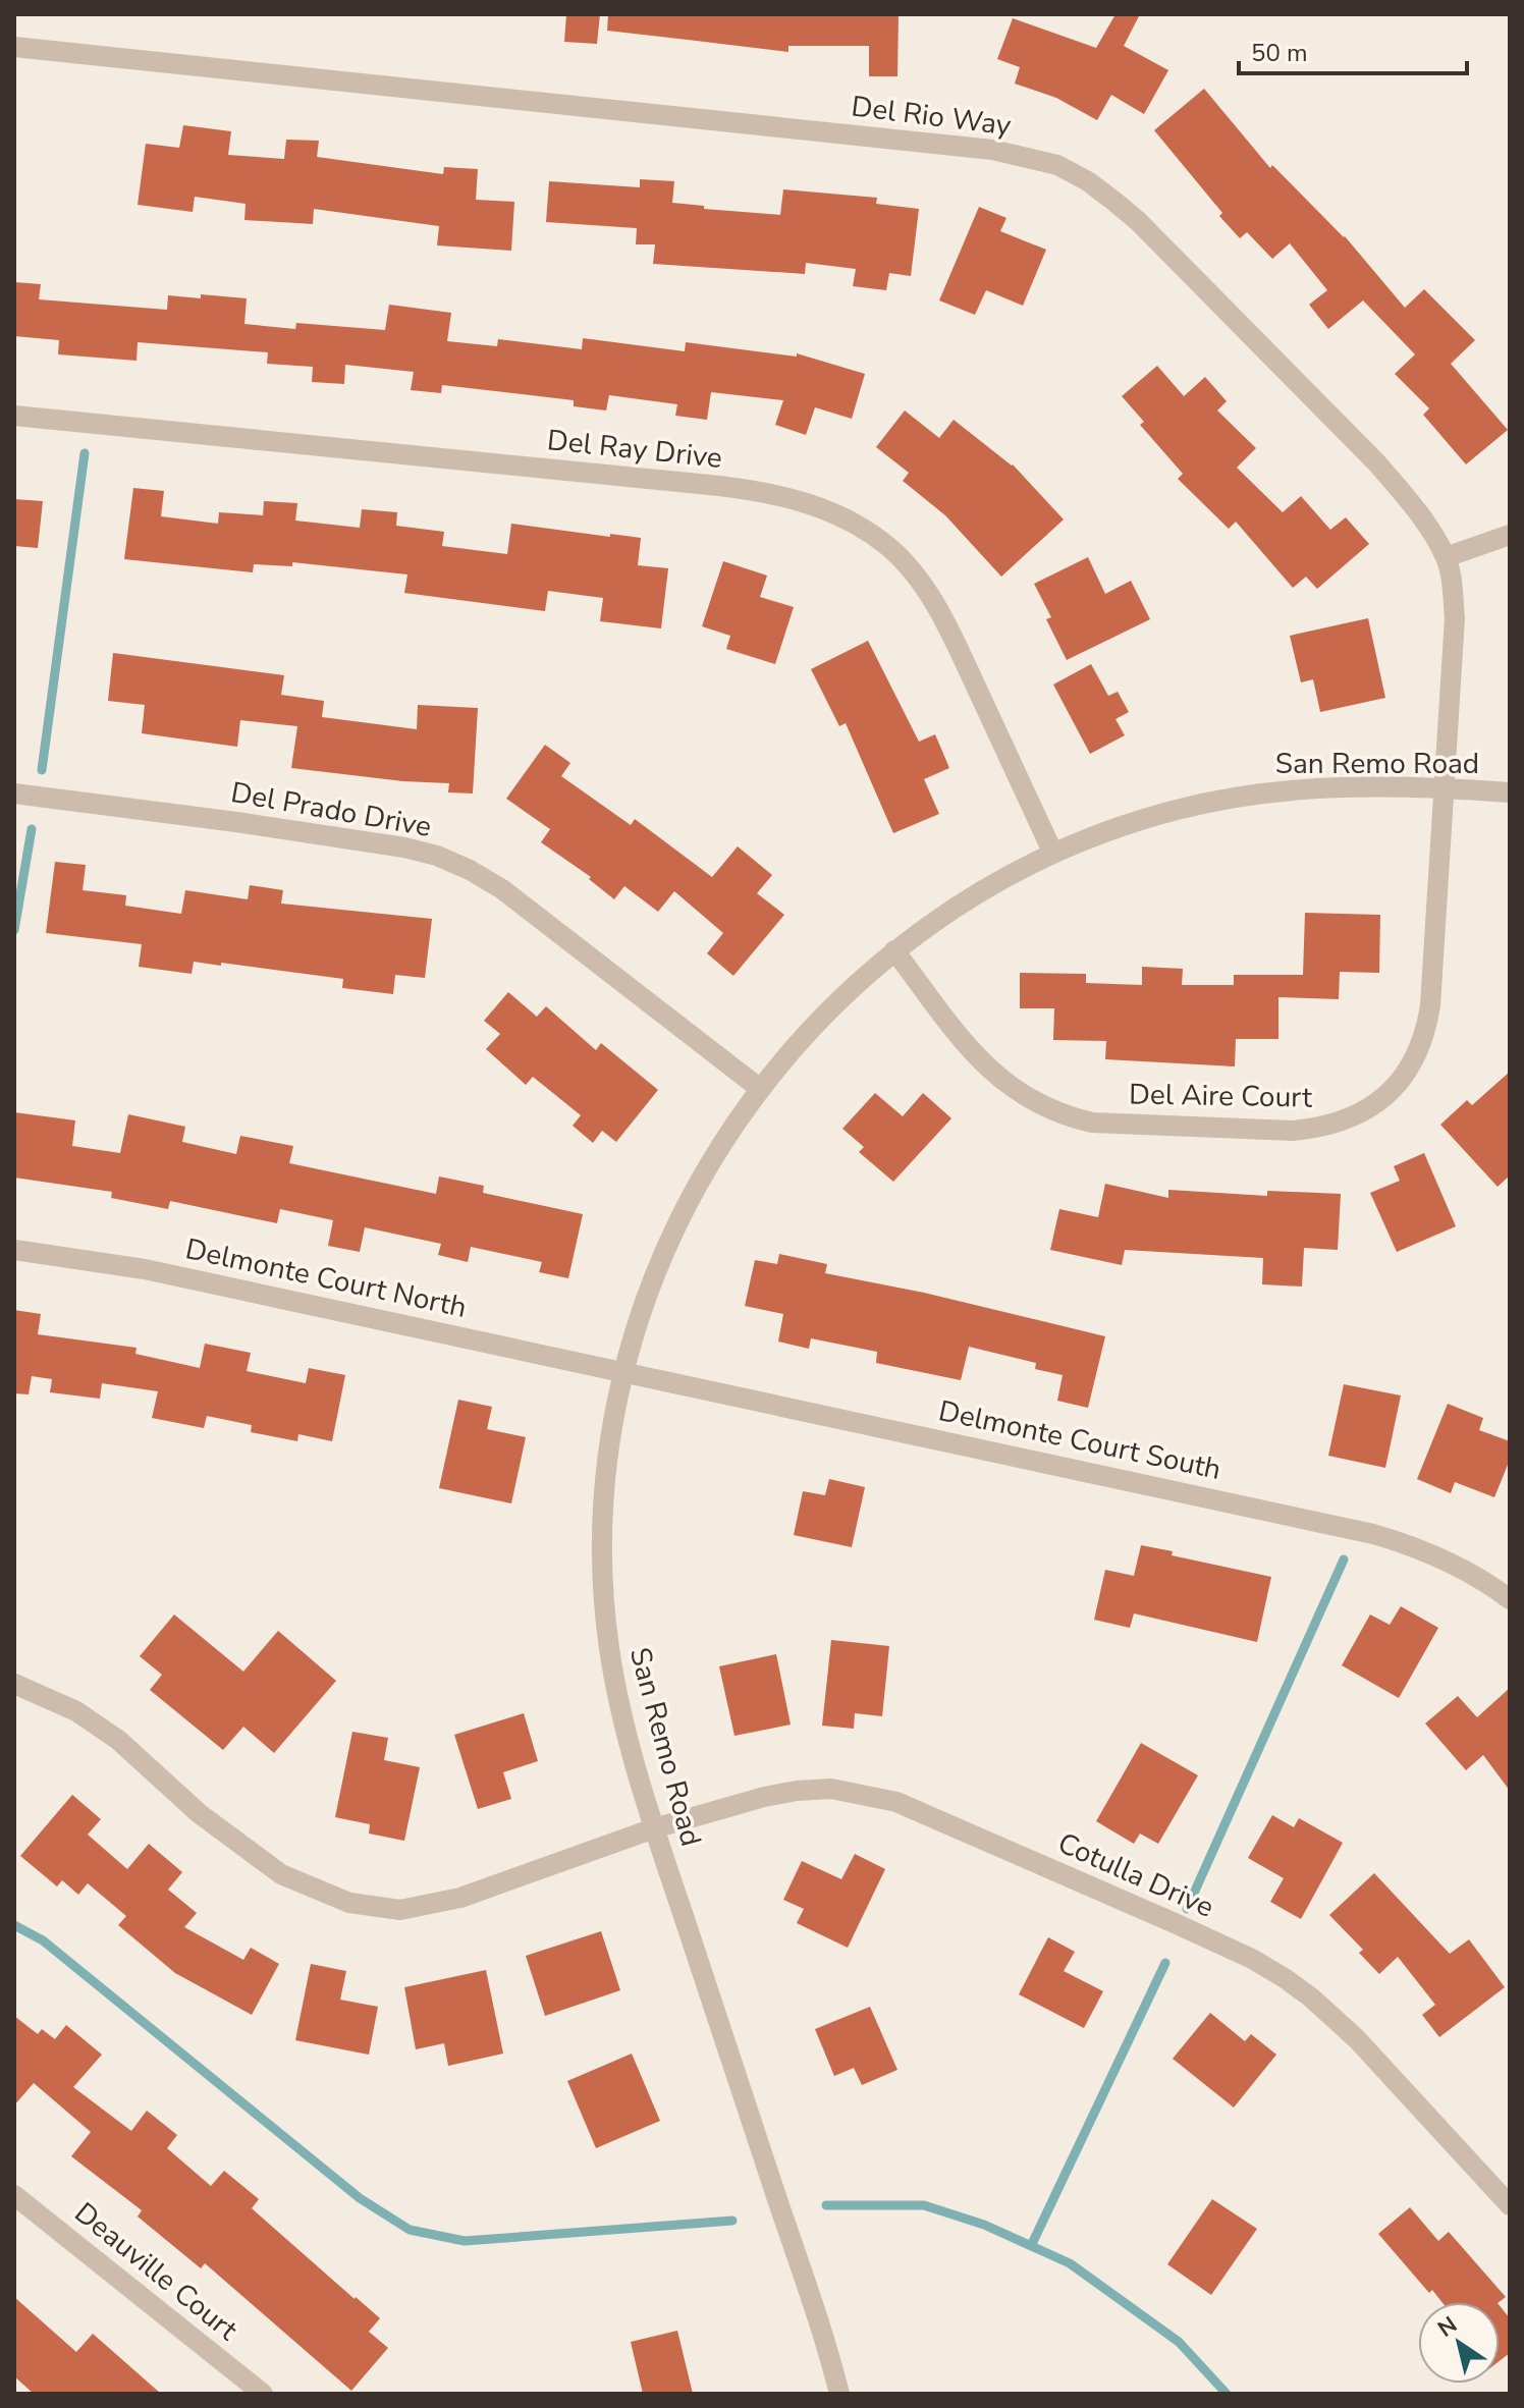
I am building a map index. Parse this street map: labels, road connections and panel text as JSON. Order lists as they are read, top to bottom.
{
  "streets": {
    "street": [
      "Del Rio Way",
      "Del Ray Drive",
      "San Remo Road",
      "Del Prado Drive",
      "Del Aire Court",
      "Delmonte Court North",
      "Delmonte Court South",
      "Cotulla Drive",
      "Deauville Court"
    ]
  },
  "crossings": [
    ["Del Rio Way", "San Remo Road"],
    ["Del Rio Way", "Del Aire Court"],
    ["Del Ray Drive", "San Remo Road"],
    ["San Remo Road", "Del Prado Drive"],
    ["San Remo Road", "Del Aire Court"],
    ["San Remo Road", "Delmonte Court North"],
    ["San Remo Road", "Delmonte Court South"],
    ["San Remo Road", "Cotulla Drive"],
    ["Delmonte Court North", "Delmonte Court South"]
  ],
  "scale_bar": "50 m",
  "north": "top left"
}
